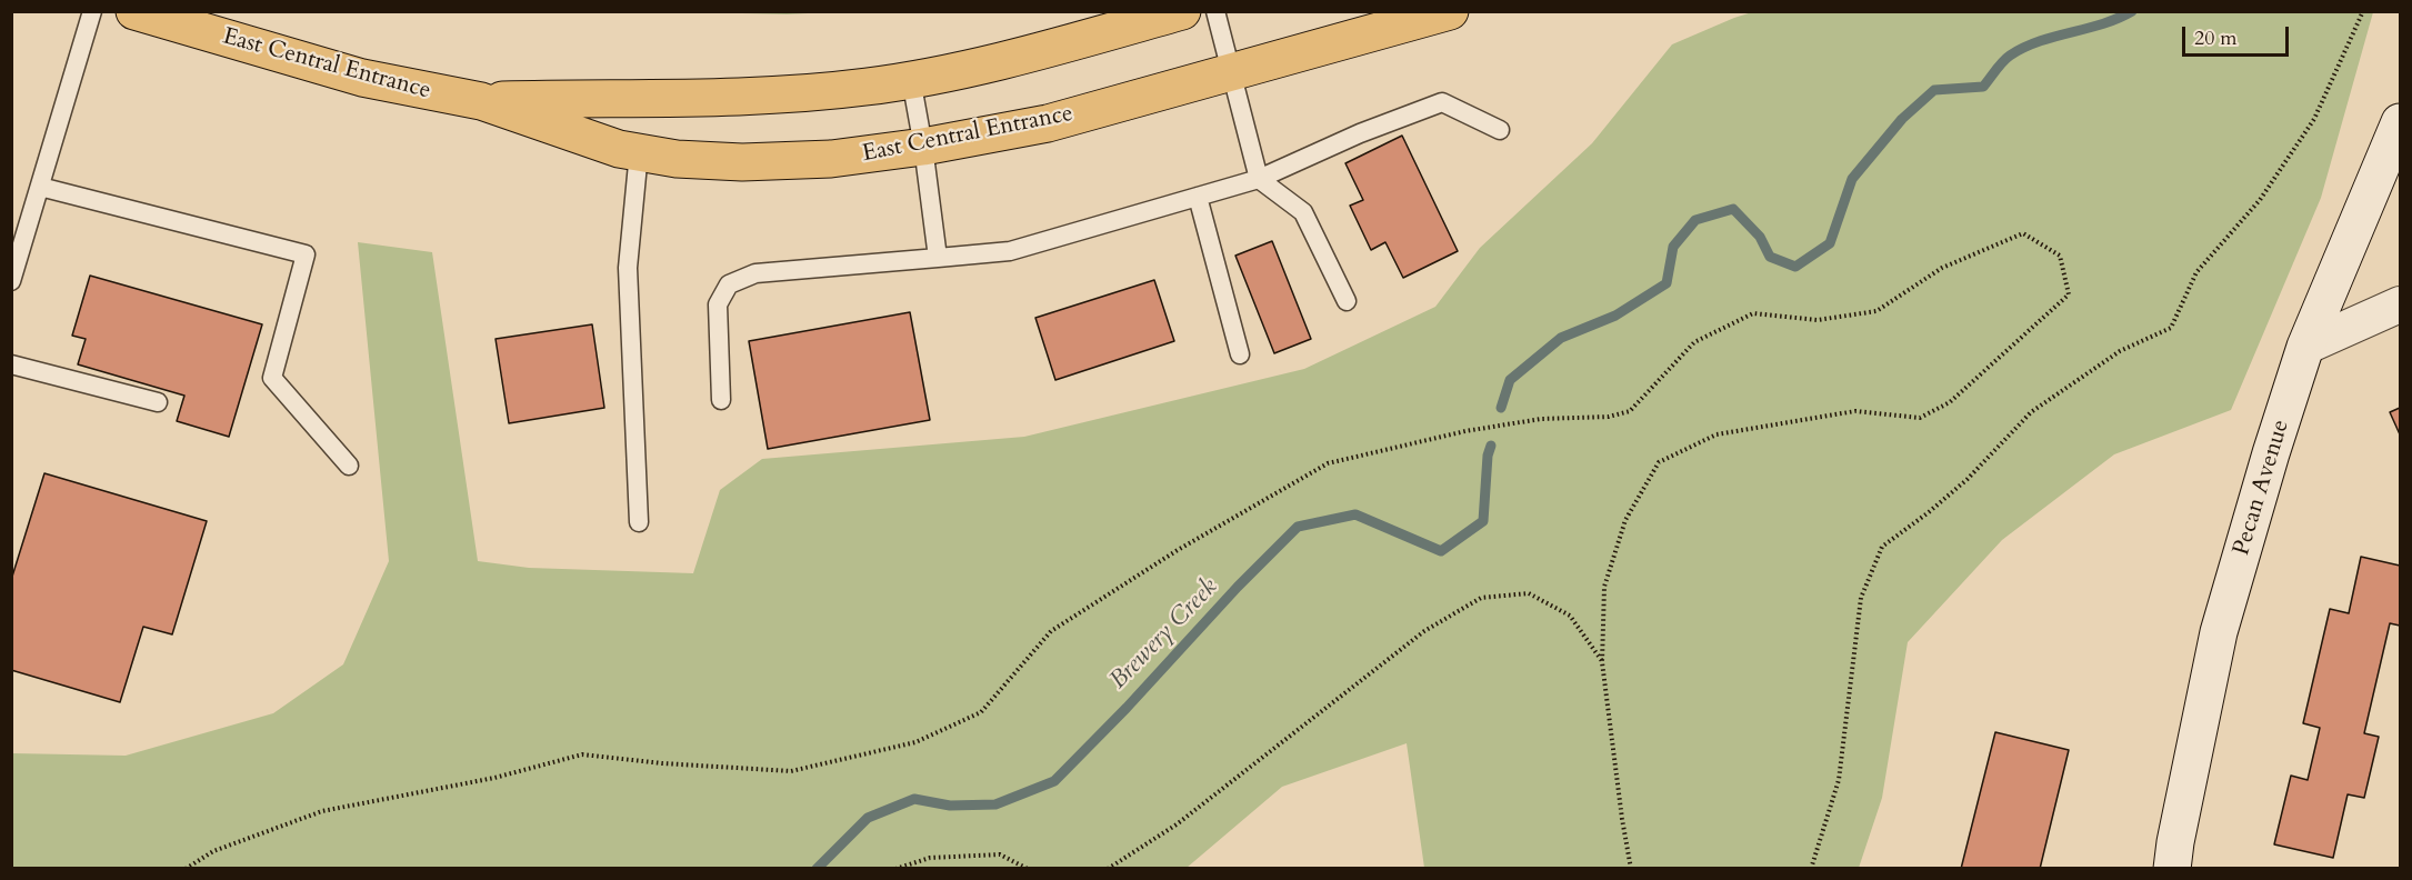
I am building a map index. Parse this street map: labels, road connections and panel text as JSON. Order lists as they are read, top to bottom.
{
  "streets": {
    "highway": ["East Central Entrance"],
    "street": ["Pecan Avenue"]
  },
  "water": ["Brewery Creek"],
  "scale_bar": "20 m"
}
